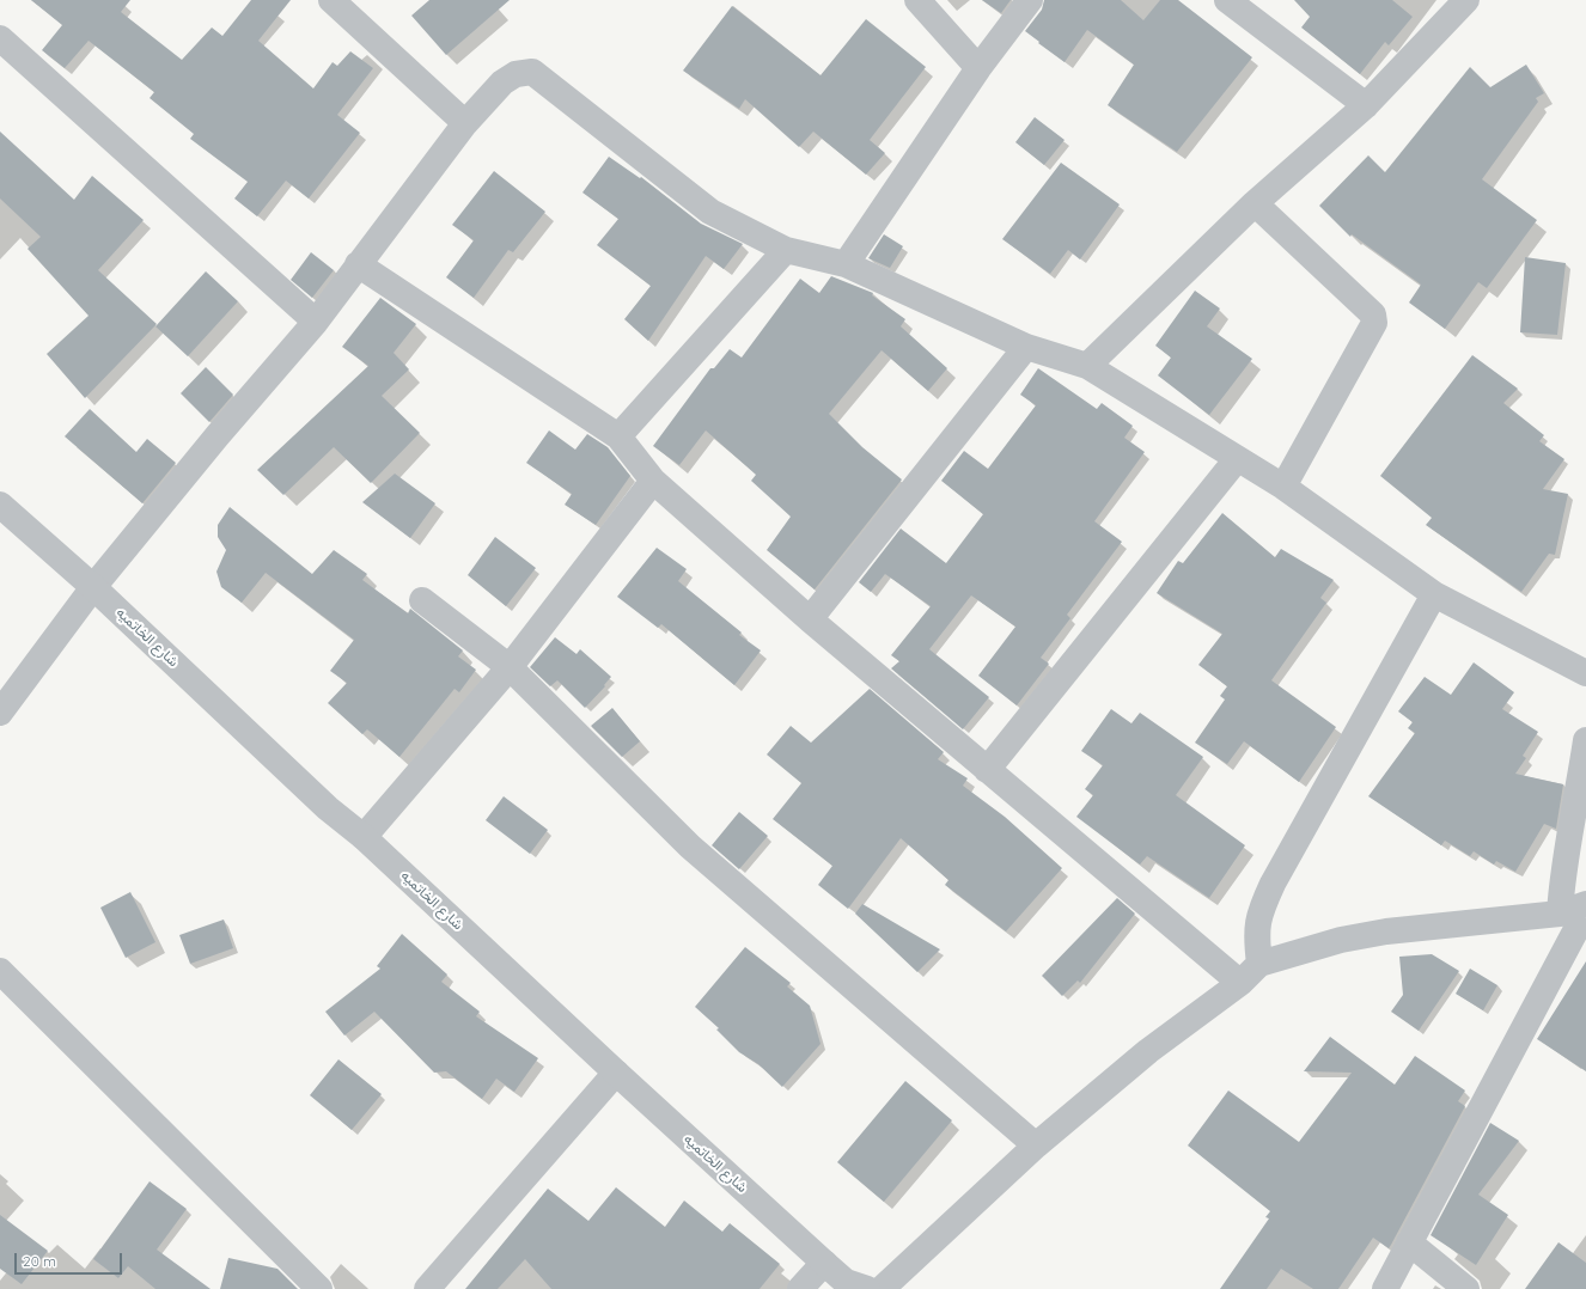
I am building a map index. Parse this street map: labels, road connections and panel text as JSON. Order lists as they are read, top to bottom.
{
  "streets": {
    "street": ["شارع الخاتميه"]
  },
  "scale_bar": "20 m"
}
